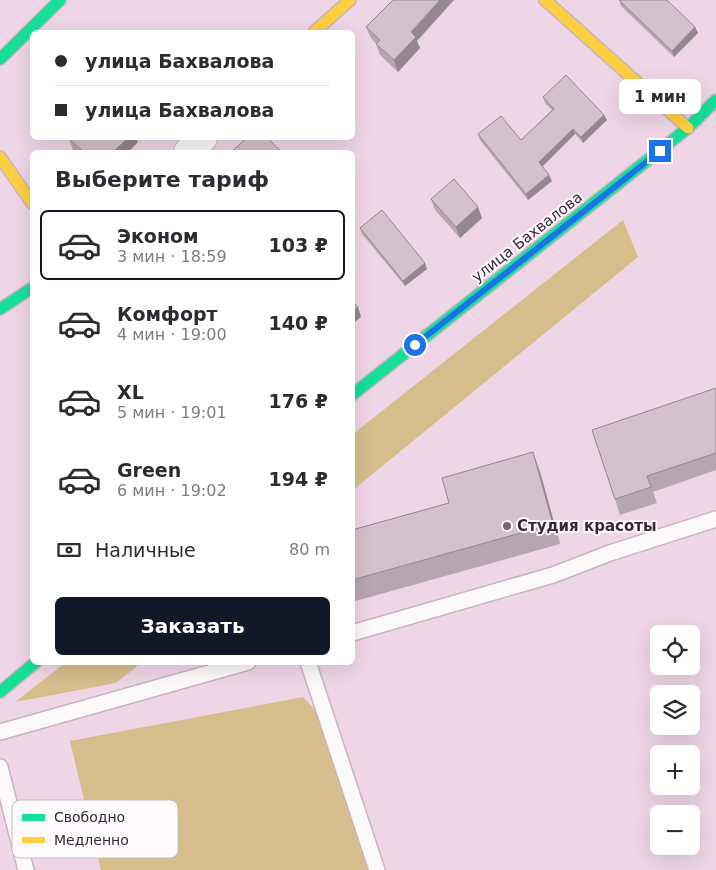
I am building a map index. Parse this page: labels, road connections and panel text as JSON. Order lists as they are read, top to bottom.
{
  "streets": {
    "street": ["улица Бахвалова"]
  },
  "places": ["Студия красоты"],
  "legend": ["Свободно", "Медленно"],
  "page": {
    "banner": ["улица Бахвалова", "улица Бахвалова"],
    "bubble": "1 мин",
    "heading": "Выберите тариф",
    "list": [
      {
        "name": "Эконом",
        "note": "3 мин · 18:59",
        "value": "103 ₽"
      },
      {
        "name": "Комфорт",
        "note": "4 мин · 19:00",
        "value": "140 ₽"
      },
      {
        "name": "XL",
        "note": "5 мин · 19:01",
        "value": "176 ₽"
      },
      {
        "name": "Green",
        "note": "6 мин · 19:02",
        "value": "194 ₽"
      }
    ],
    "pay": ["Наличные", "80 m"],
    "buttons": "Заказать",
    "map_buttons": ["+", "−"]
  }
}
